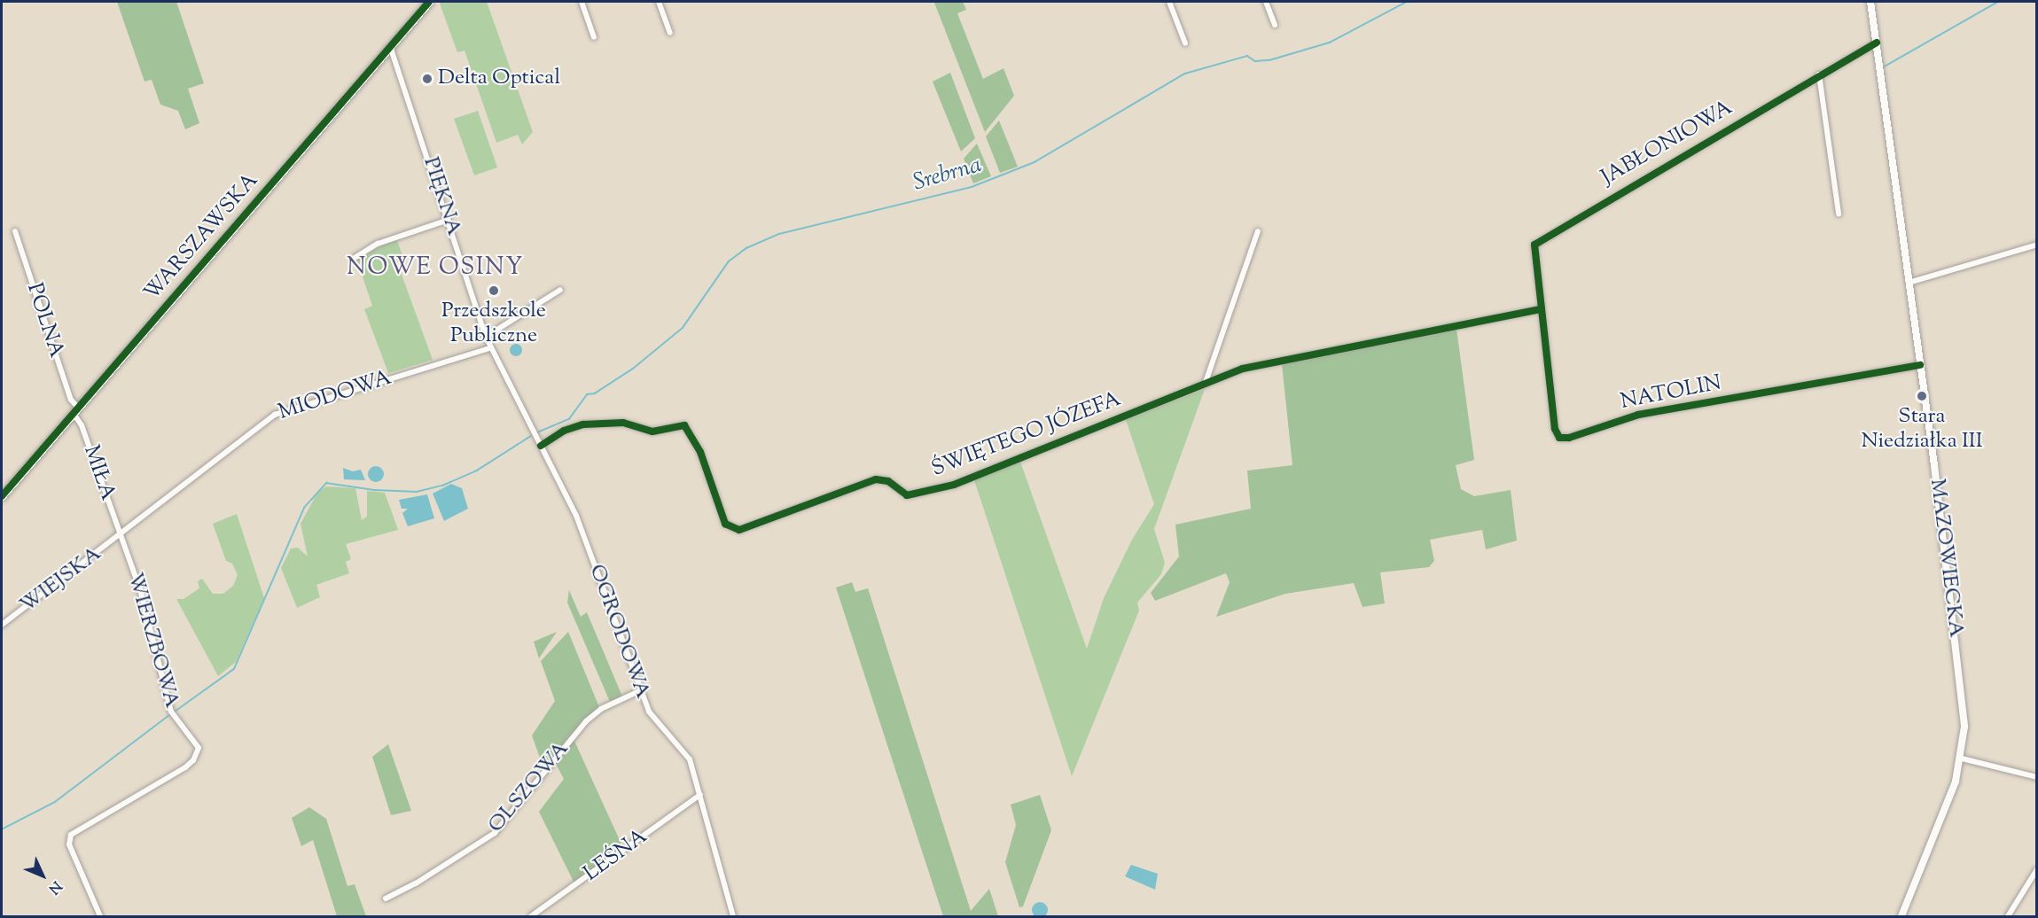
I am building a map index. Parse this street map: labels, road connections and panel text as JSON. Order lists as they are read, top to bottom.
{
  "streets": {
    "main road": ["WARSZAWSKA"],
    "street": [
      "JABŁONIOWA",
      "PIĘKNA",
      "POLNA",
      "NATOLIN",
      "MIODOWA",
      "ŚWIĘTEGO JÓZEFA",
      "MIŁA",
      "MAZOWIECKA",
      "WIEJSKA",
      "OGRODOWA",
      "WIERZBOWA",
      "OLSZOWA",
      "LEŚNA"
    ]
  },
  "crossings": [
    ["JABŁONIOWA", "NATOLIN"],
    ["JABŁONIOWA", "ŚWIĘTEGO JÓZEFA"],
    ["JABŁONIOWA", "MAZOWIECKA"],
    ["PIĘKNA", "WARSZAWSKA"],
    ["PIĘKNA", "MIODOWA"],
    ["PIĘKNA", "OGRODOWA"],
    ["WARSZAWSKA", "POLNA"],
    ["WARSZAWSKA", "MIŁA"],
    ["POLNA", "MIŁA"],
    ["NATOLIN", "ŚWIĘTEGO JÓZEFA"],
    ["NATOLIN", "MAZOWIECKA"],
    ["MIODOWA", "MIŁA"],
    ["MIODOWA", "WIEJSKA"],
    ["MIODOWA", "OGRODOWA"],
    ["MIODOWA", "WIERZBOWA"],
    ["ŚWIĘTEGO JÓZEFA", "OGRODOWA"],
    ["MIŁA", "WIEJSKA"],
    ["MIŁA", "WIERZBOWA"],
    ["WIEJSKA", "WIERZBOWA"],
    ["OGRODOWA", "OLSZOWA"],
    ["OGRODOWA", "LEŚNA"]
  ],
  "districts": ["NOWE OSINY"],
  "water": ["Srebrna"],
  "places": ["Delta Optical", "Przedszkole Publiczne", "Stara Niedziałka III"],
  "north": "bottom right"
}
